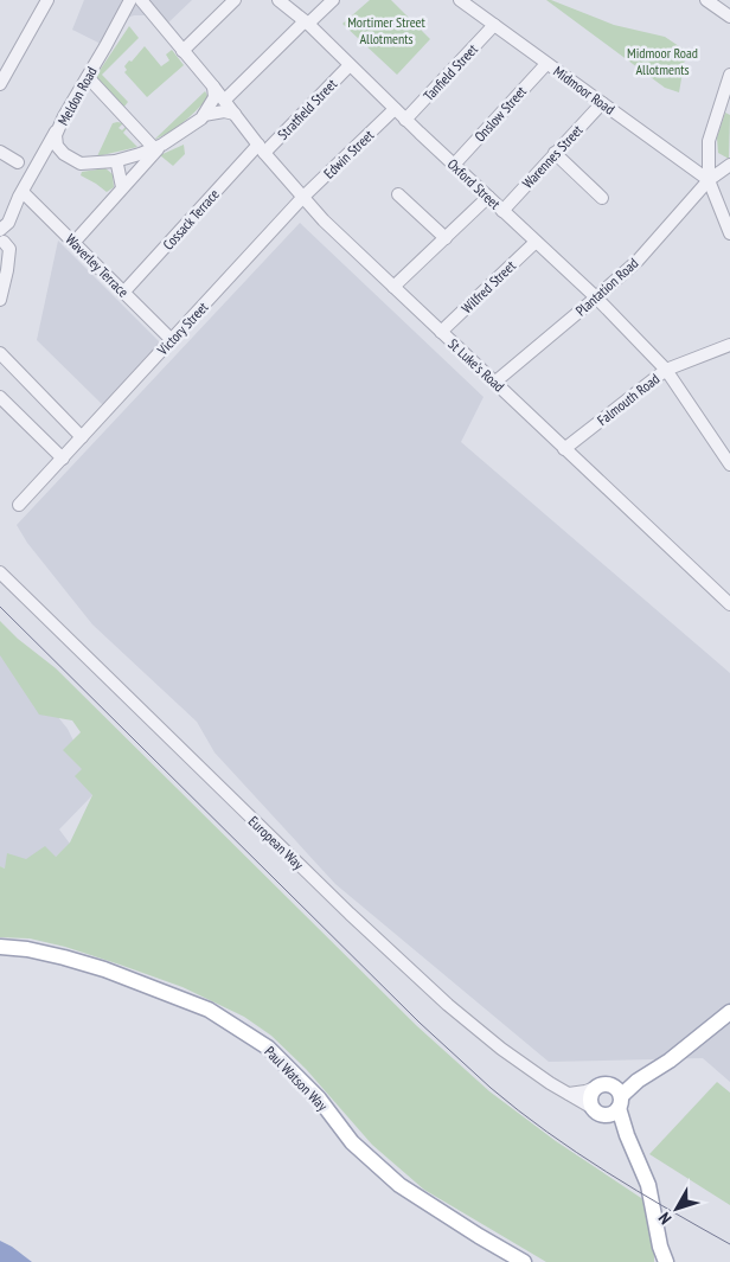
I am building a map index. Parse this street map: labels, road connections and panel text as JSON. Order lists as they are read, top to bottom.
{
  "streets": {
    "main road": ["Paul Watson Way"],
    "street": [
      "Tanfield Street",
      "Midmoor Road",
      "Meldon Road",
      "Stratfield Street",
      "Onslow Street",
      "Edwin Street",
      "Warennes Street",
      "Oxford Street",
      "Cossack Terrace",
      "Waverley Terrace",
      "Wilfred Street",
      "Plantation Road",
      "Victory Street",
      "St Luke's Road",
      "Falmouth Road",
      "European Way"
    ]
  },
  "crossings": [
    ["Tanfield Street", "Midmoor Road"],
    ["Tanfield Street", "Oxford Street"],
    ["Midmoor Road", "Onslow Street"],
    ["Midmoor Road", "Warennes Street"],
    ["Midmoor Road", "Plantation Road"],
    ["Stratfield Street", "Oxford Street"],
    ["Stratfield Street", "Cossack Terrace"],
    ["Stratfield Street", "St Luke's Road"],
    ["Onslow Street", "Oxford Street"],
    ["Edwin Street", "Oxford Street"],
    ["Edwin Street", "Victory Street"],
    ["Edwin Street", "St Luke's Road"],
    ["Warennes Street", "Oxford Street"],
    ["Oxford Street", "Wilfred Street"],
    ["Oxford Street", "Plantation Road"],
    ["Oxford Street", "Falmouth Road"],
    ["Cossack Terrace", "Waverley Terrace"],
    ["Cossack Terrace", "St Luke's Road"],
    ["Waverley Terrace", "Victory Street"],
    ["Wilfred Street", "St Luke's Road"],
    ["Plantation Road", "St Luke's Road"],
    ["Victory Street", "St Luke's Road"],
    ["St Luke's Road", "Falmouth Road"]
  ],
  "parks": ["Mortimer Street Allotments", "Midmoor Road Allotments"],
  "north": "bottom left"
}
